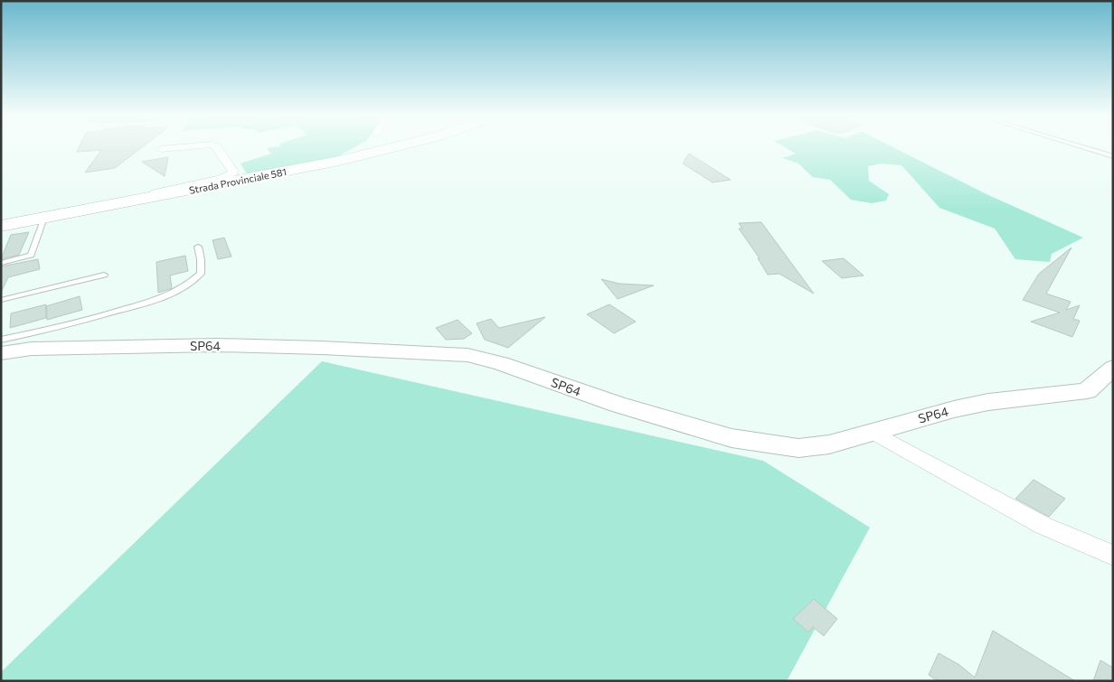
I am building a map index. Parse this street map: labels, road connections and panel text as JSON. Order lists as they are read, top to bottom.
{
  "streets": {
    "main road": ["Strada Provinciale 581"],
    "street": ["SP64"]
  }
}
